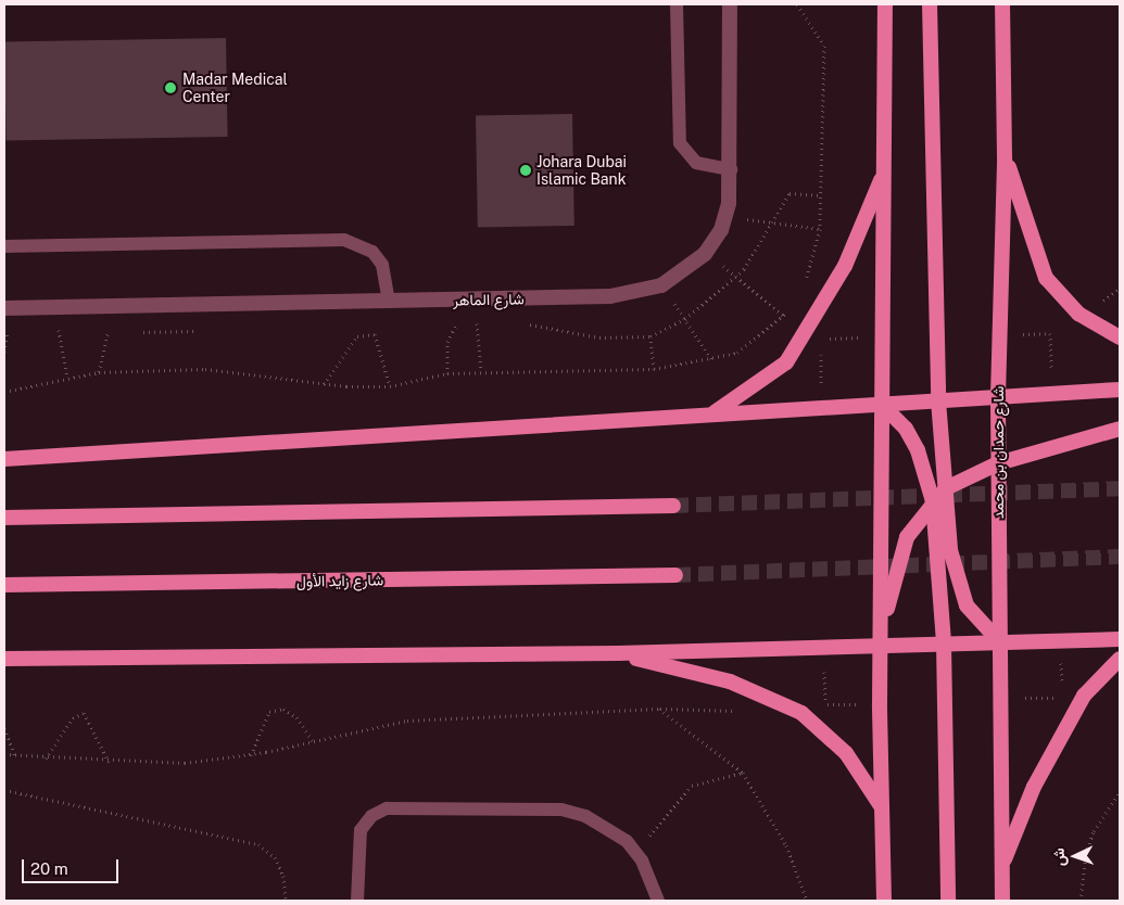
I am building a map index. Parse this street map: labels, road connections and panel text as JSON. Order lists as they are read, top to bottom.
{
  "streets": {
    "main road": ["شارع حمدان بن محمد", "شارع زايد الأول"],
    "street": ["شارع الماهر"]
  },
  "places": ["Madar Medical Center", "Johara Dubai Islamic Bank"],
  "scale_bar": "20 m",
  "north": "left"
}
